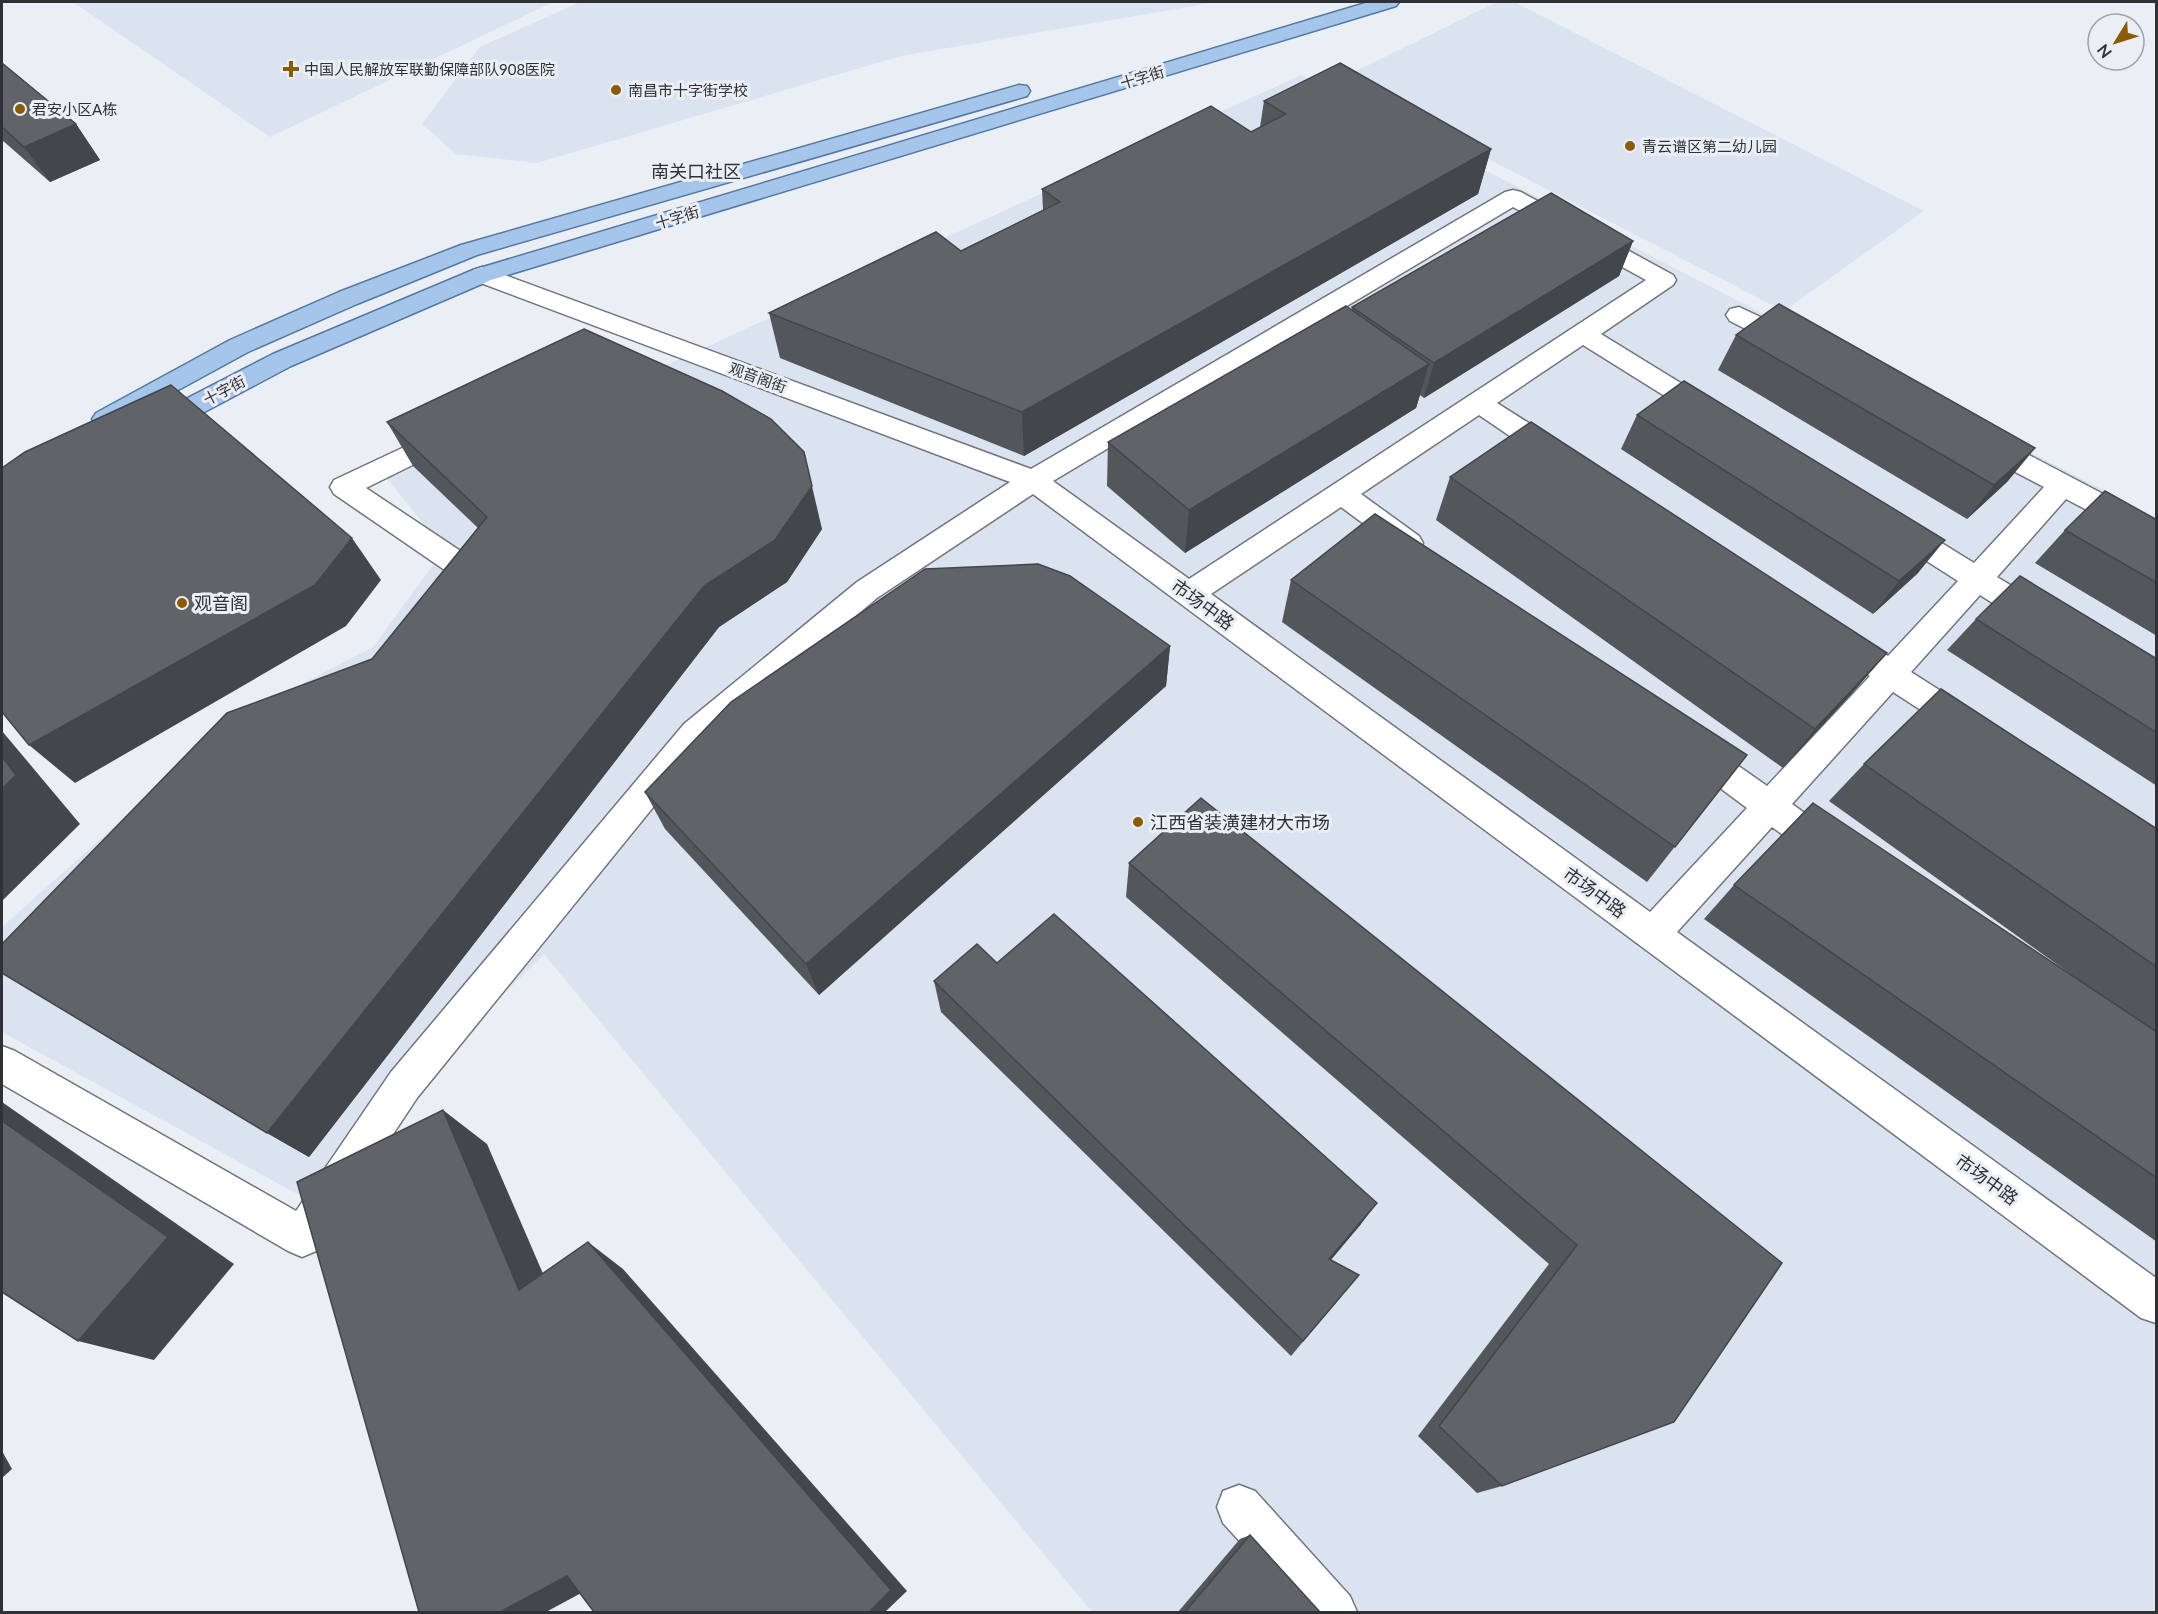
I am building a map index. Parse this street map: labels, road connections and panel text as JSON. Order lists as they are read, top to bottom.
{
  "streets": {
    "main road": ["十字街"],
    "street": ["观音阁街", "市场中路"]
  },
  "crossings": [
    ["十字街", "观音阁街"],
    ["观音阁街", "市场中路"]
  ],
  "districts": ["南关口社区"],
  "places": {
    "health": ["中国人民解放军联勤保障部队908医院"],
    "other": [
      "南昌市十字街学校",
      "君安小区A栋",
      "青云谱区第二幼儿园",
      "观音阁",
      "江西省装潢建材大市场"
    ]
  },
  "north": "bottom left"
}
